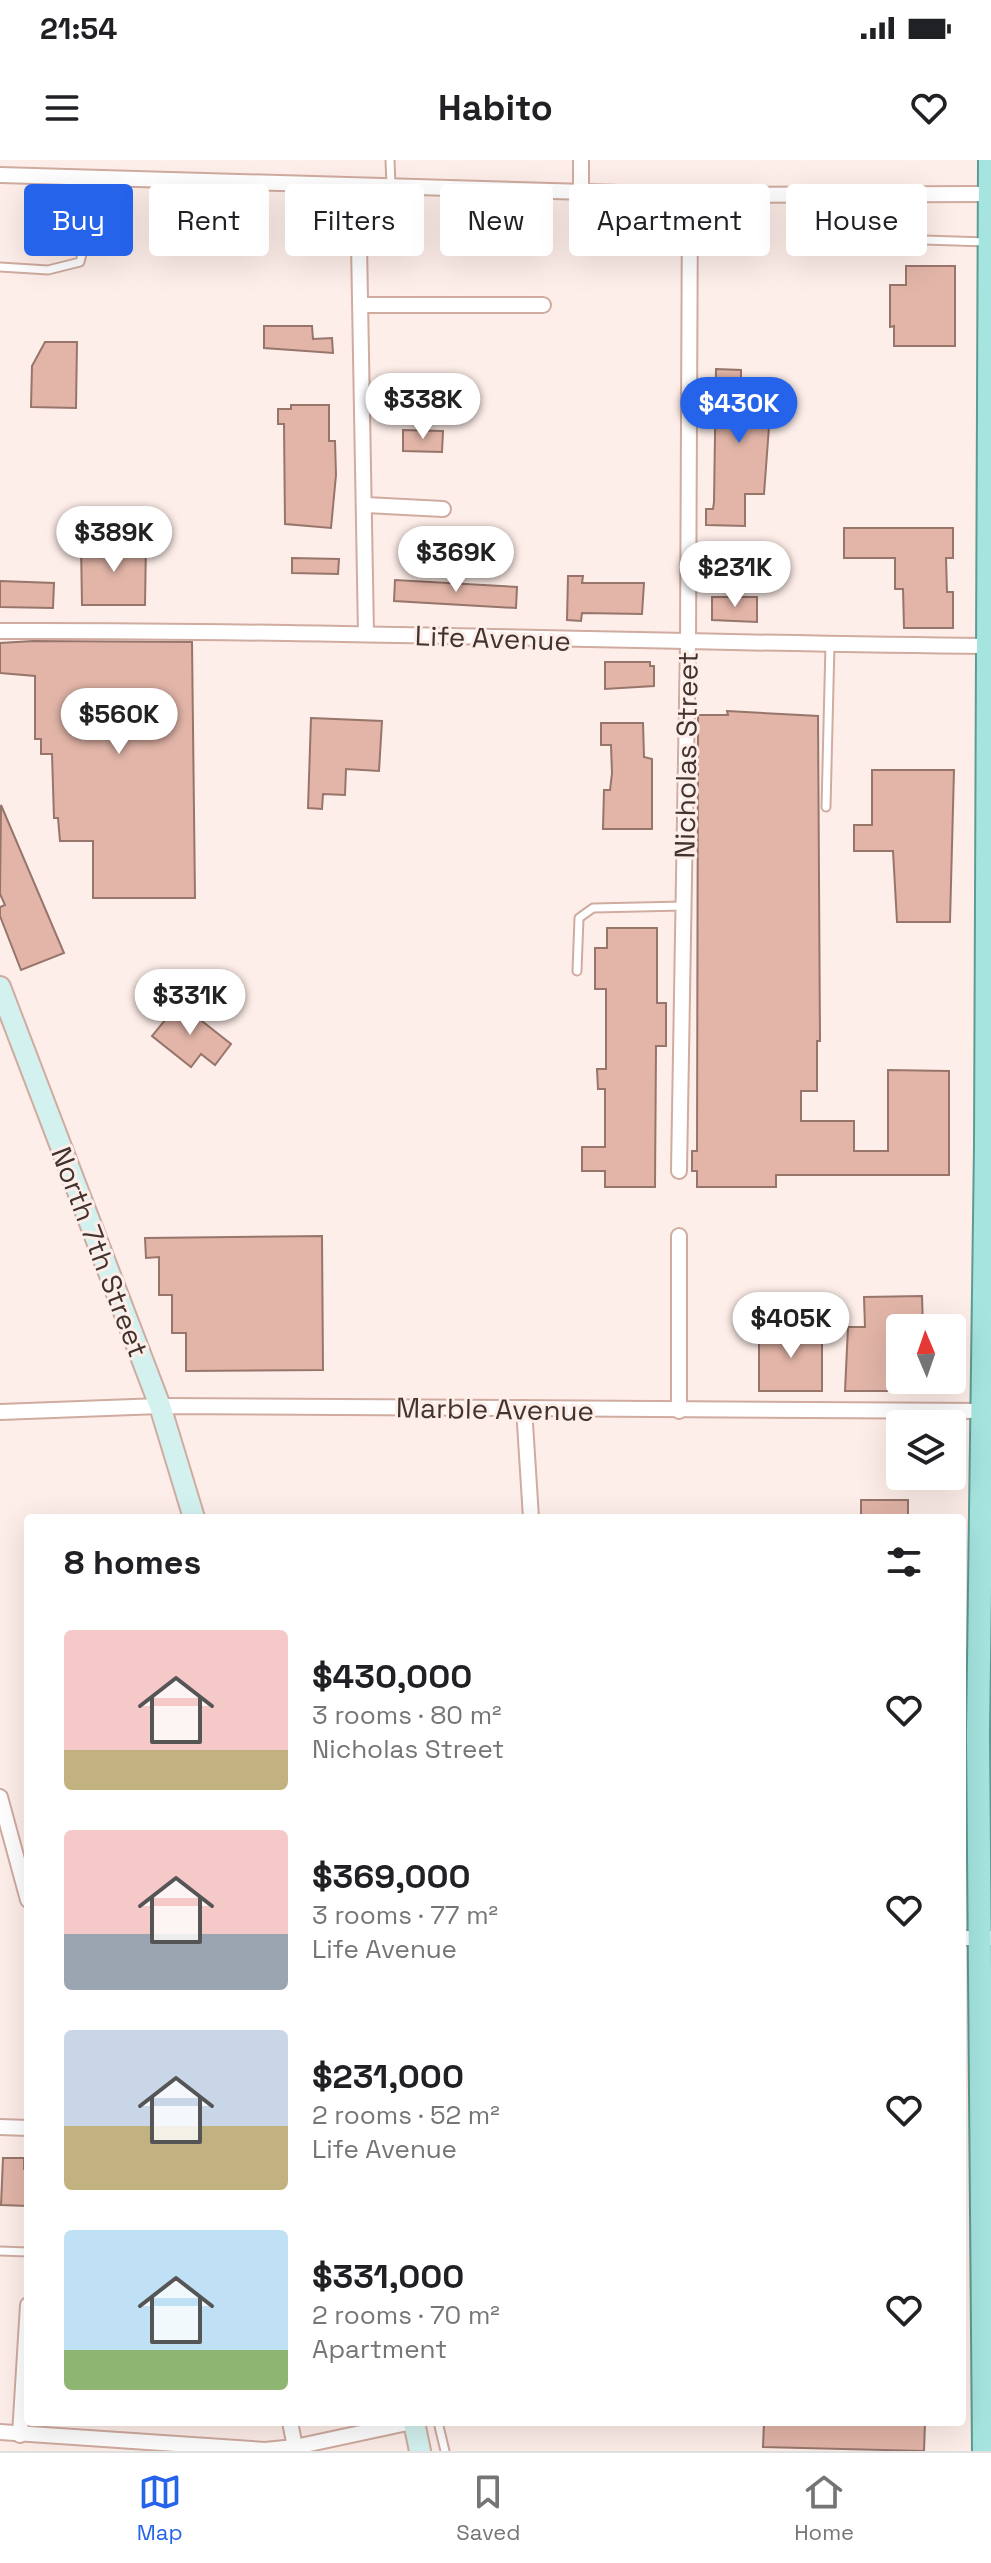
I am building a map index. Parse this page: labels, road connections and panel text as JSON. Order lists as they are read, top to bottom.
{
  "streets": {
    "street": [
      "Life Avenue",
      "Nicholas Street",
      "North 7th Street",
      "Marble Avenue"
    ]
  },
  "crossings": [
    ["Life Avenue", "Nicholas Street"],
    ["North 7th Street", "Marble Avenue"]
  ],
  "north": "top",
  "page": {
    "status": "21:54",
    "header": "Habito",
    "chip": [
      "Buy",
      "Rent",
      "Filters",
      "New",
      "Apartment",
      "House"
    ],
    "price": [
      "$338K",
      "$430K",
      "$389K",
      "$369K",
      "$231K",
      "$560K",
      "$331K",
      "$405K"
    ],
    "heading": "8 homes",
    "list": [
      {
        "name": "$430,000",
        "note": "3 rooms · 80 m² · Nicholas Street"
      },
      {
        "name": "$369,000",
        "note": "3 rooms · 77 m² · Life Avenue"
      },
      {
        "name": "$231,000",
        "note": "2 rooms · 52 m² · Life Avenue"
      },
      {
        "name": "$331,000",
        "note": "2 rooms · 70 m² · Apartment"
      }
    ],
    "tabs": ["Map", "Saved", "Home"]
  }
}
